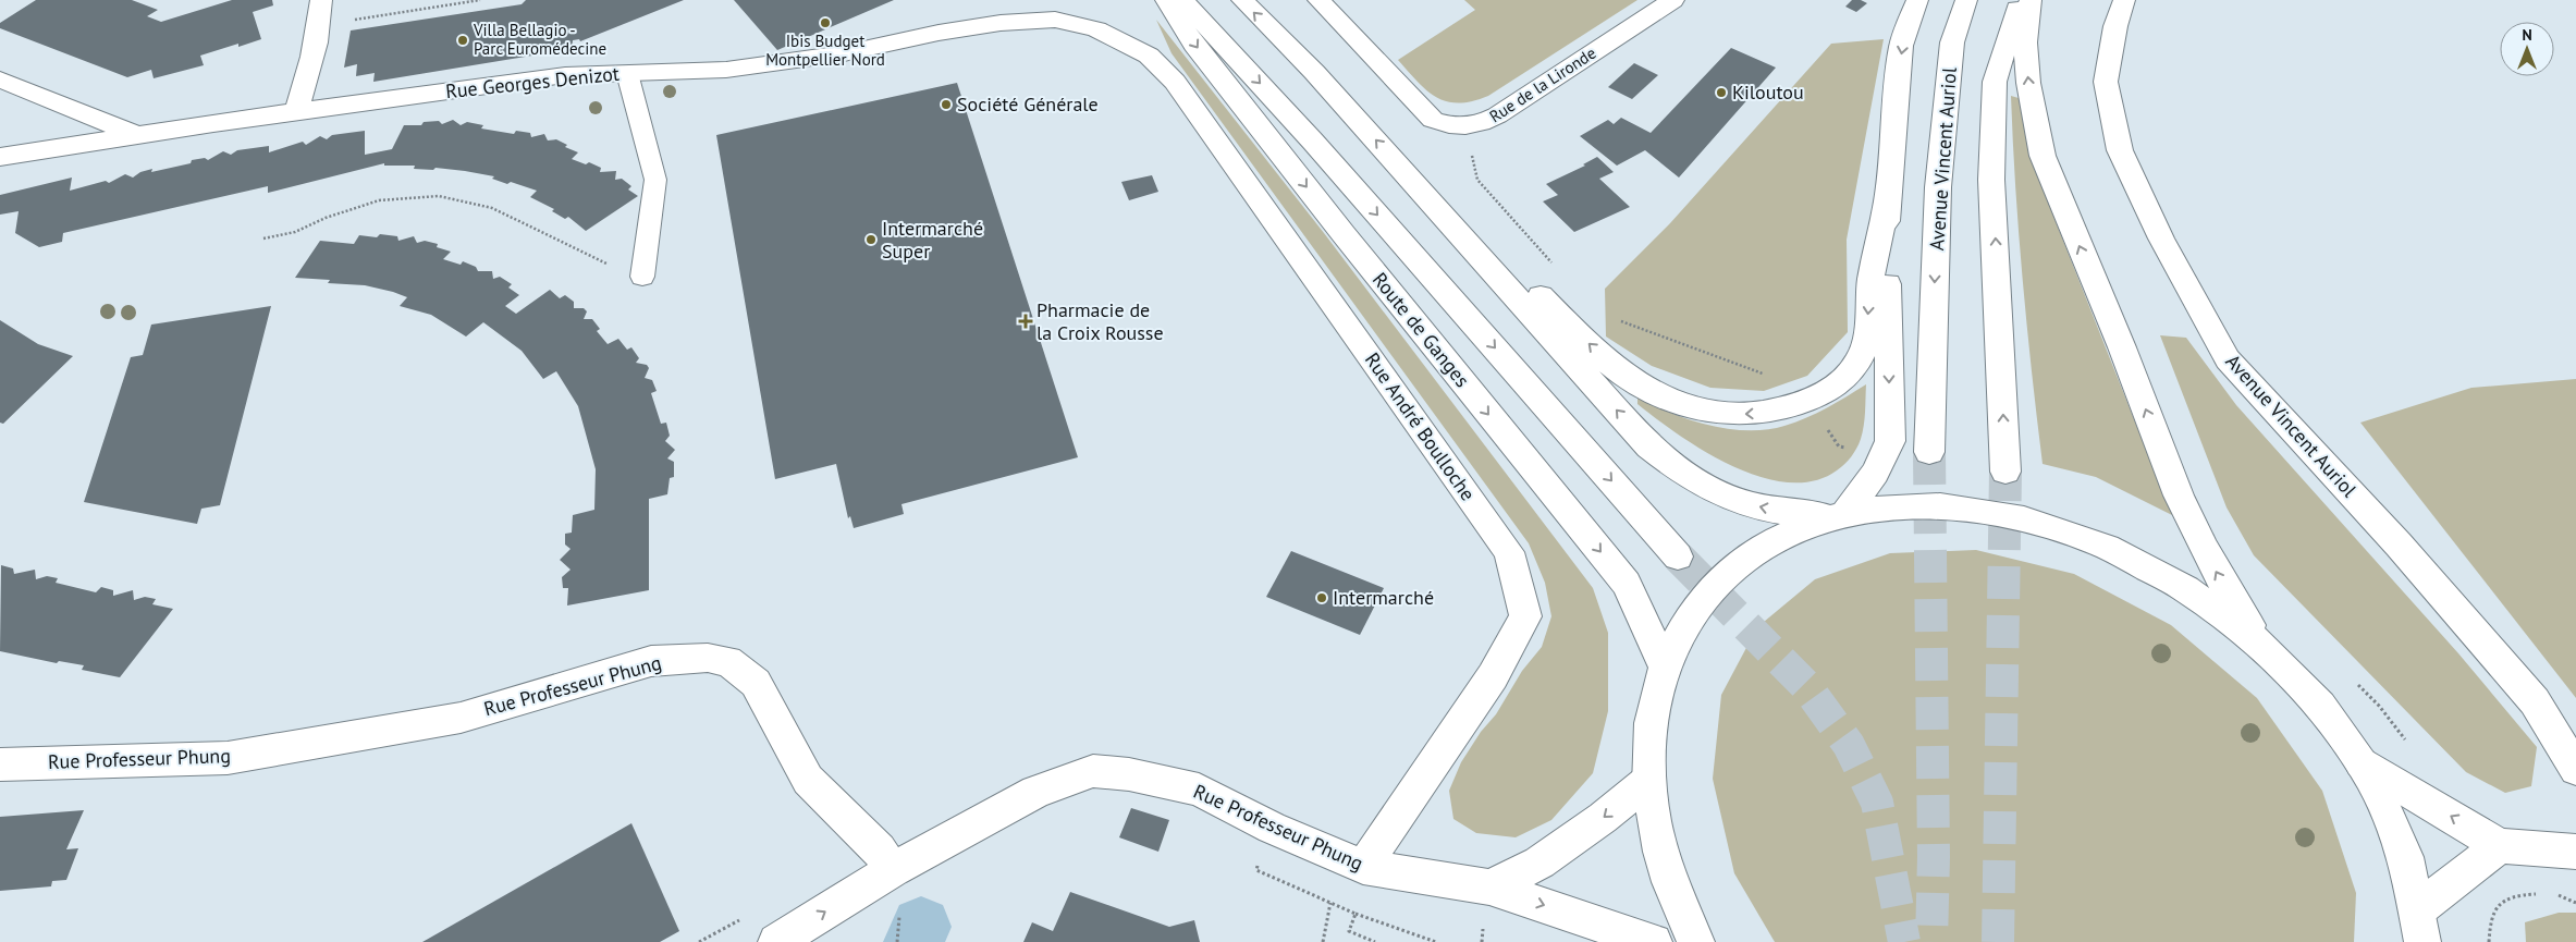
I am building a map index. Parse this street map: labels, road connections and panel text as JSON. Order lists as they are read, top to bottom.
{
  "streets": {
    "main road": [
      "Rue Georges Denizot",
      "Rue de la Lironde",
      "Avenue Vincent Auriol",
      "Route de Ganges",
      "Rue André Boulloche",
      "Rue Professeur Phung"
    ]
  },
  "crossings": [
    ["Rue Georges Denizot", "Rue André Boulloche"],
    ["Rue André Boulloche", "Rue Professeur Phung"]
  ],
  "places": {
    "other": [
      "Ibis Budget Montpellier Nord",
      "Villa Bellagio - Parc Euromédecine",
      "Kiloutou",
      "Société Générale",
      "Intermarché Super",
      "Intermarché"
    ],
    "health": ["Pharmacie de la Croix Rousse"]
  },
  "north": "top"
}
